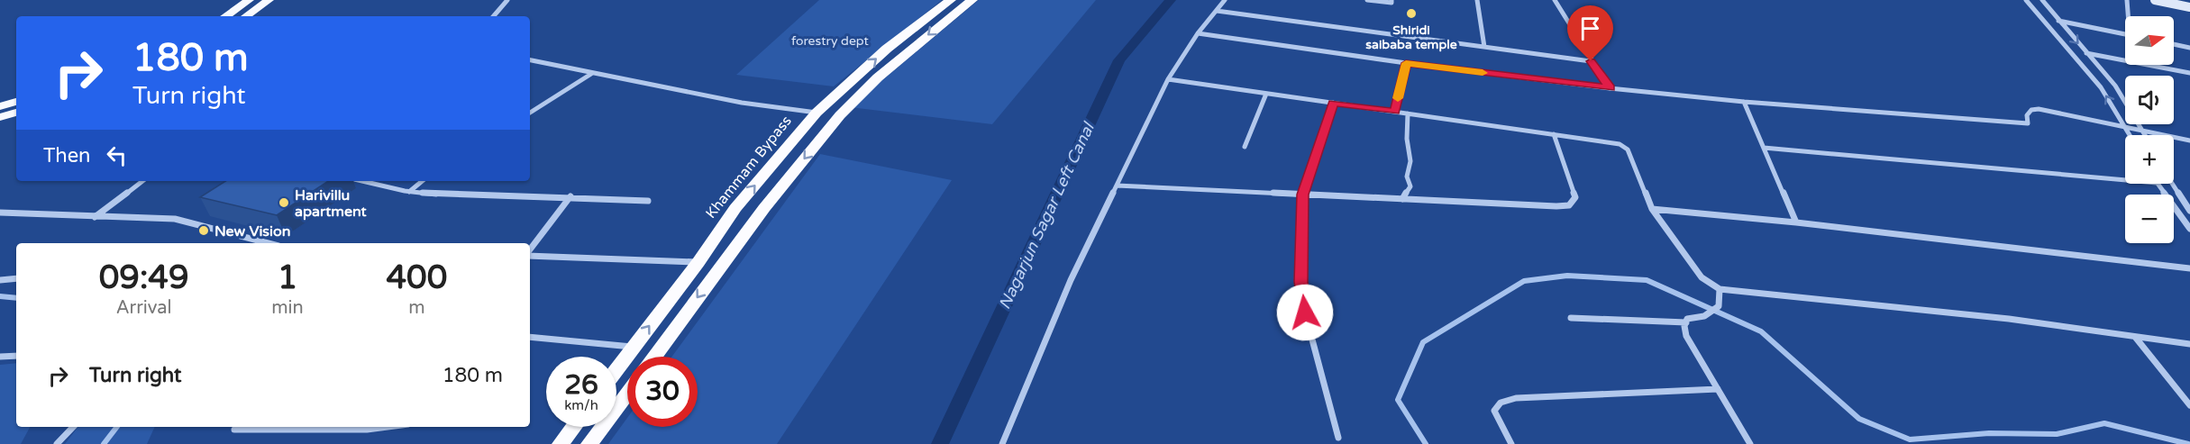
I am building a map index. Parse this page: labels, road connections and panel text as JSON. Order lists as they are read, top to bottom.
{
  "streets": {
    "highway": ["Khammam Bypass"]
  },
  "water": ["Nagarjun Sagar Left Canal"],
  "parks": ["forestry dept"],
  "places": ["Shiridi saibaba temple", "Harivillu apartment", "New Vision"],
  "north": "right",
  "page": {
    "map_buttons": ["+", "−"],
    "turn": ["180 m", "Turn right"],
    "then": "Then",
    "eta": [
      "09:49",
      "Arrival",
      "1",
      "min",
      "400",
      "m"
    ],
    "list": [
      {
        "name": "Turn right",
        "value": "180 m"
      }
    ],
    "speed": "26 km/h",
    "limit": "30"
  }
}
